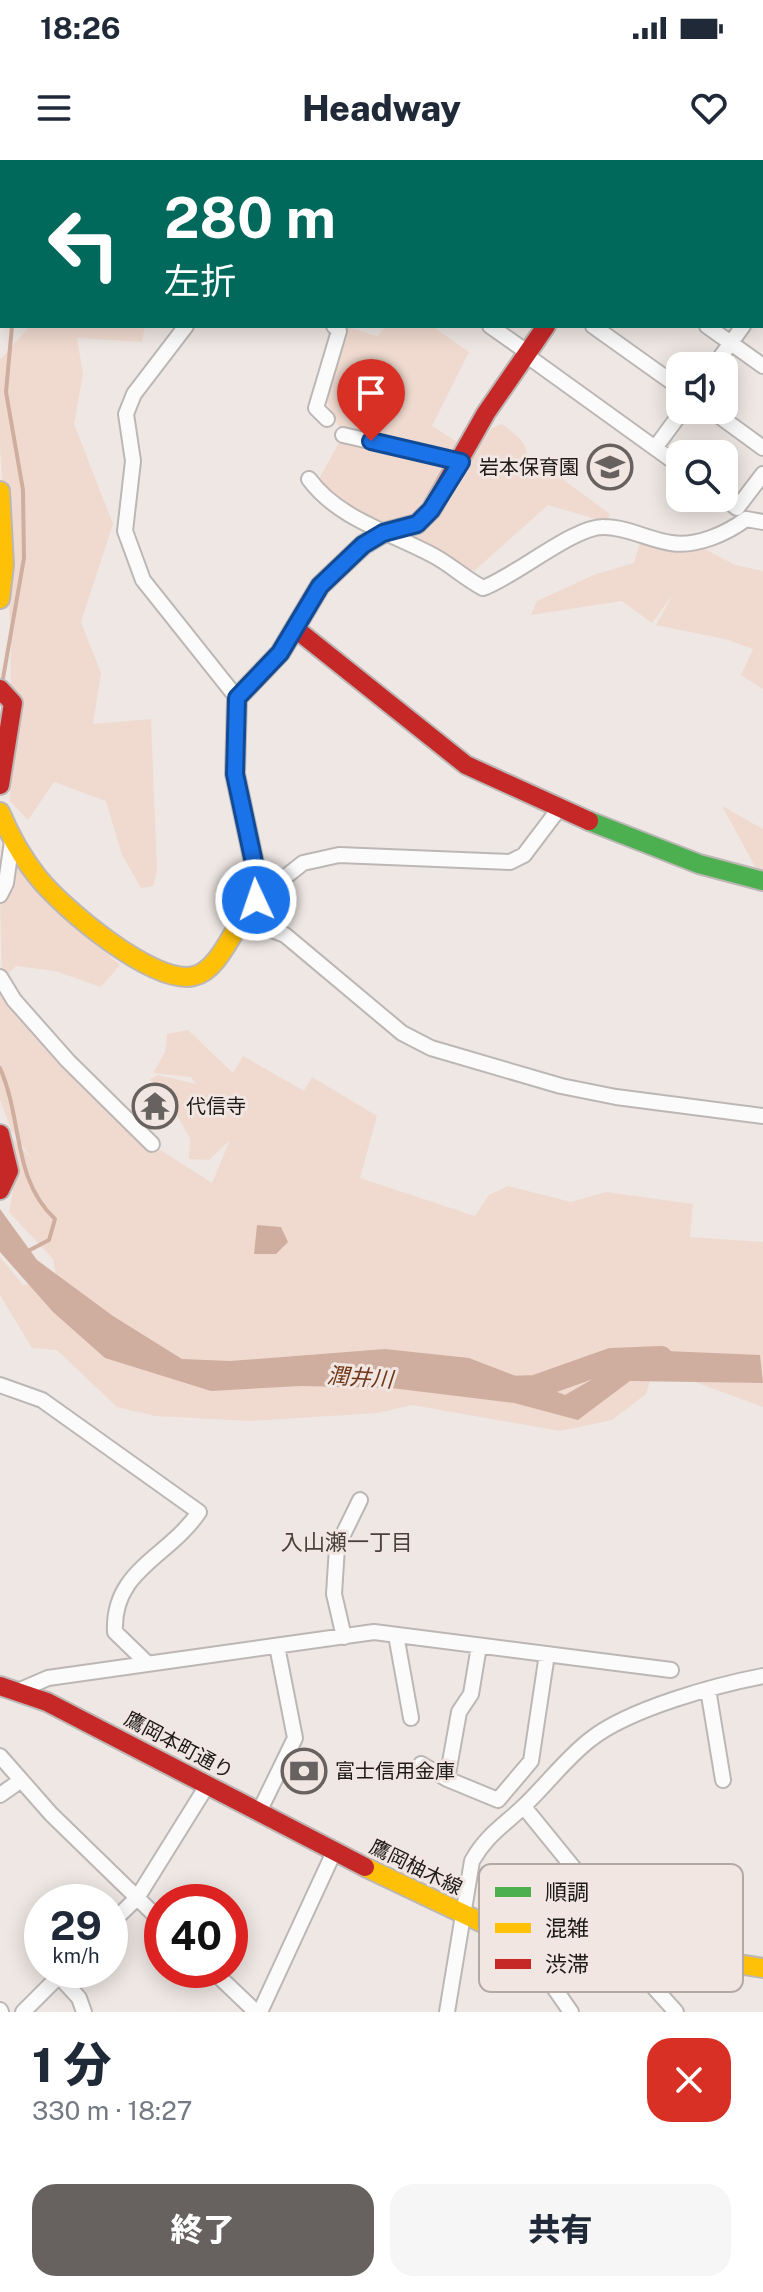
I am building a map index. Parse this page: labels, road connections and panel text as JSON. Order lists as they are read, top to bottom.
{
  "streets": {
    "street": ["鷹岡本町通り", "鷹岡柚木線"]
  },
  "crossings": [
    ["鷹岡本町通り", "鷹岡柚木線"]
  ],
  "districts": ["入山瀬一丁目"],
  "water": ["潤井川"],
  "places": {
    "school or university": ["岩本保育園"],
    "temple": ["代信寺"],
    "bank": ["富士信用金庫"]
  },
  "legend": ["順調", "混雑", "渋滞"],
  "page": {
    "status": "18:26",
    "header": "Headway",
    "turn": ["280 m", "左折"],
    "speed": "29 km/h",
    "limit": "40",
    "heading": ["1 分", "330 m · 18:27"],
    "buttons": ["終了", "共有"]
  }
}
